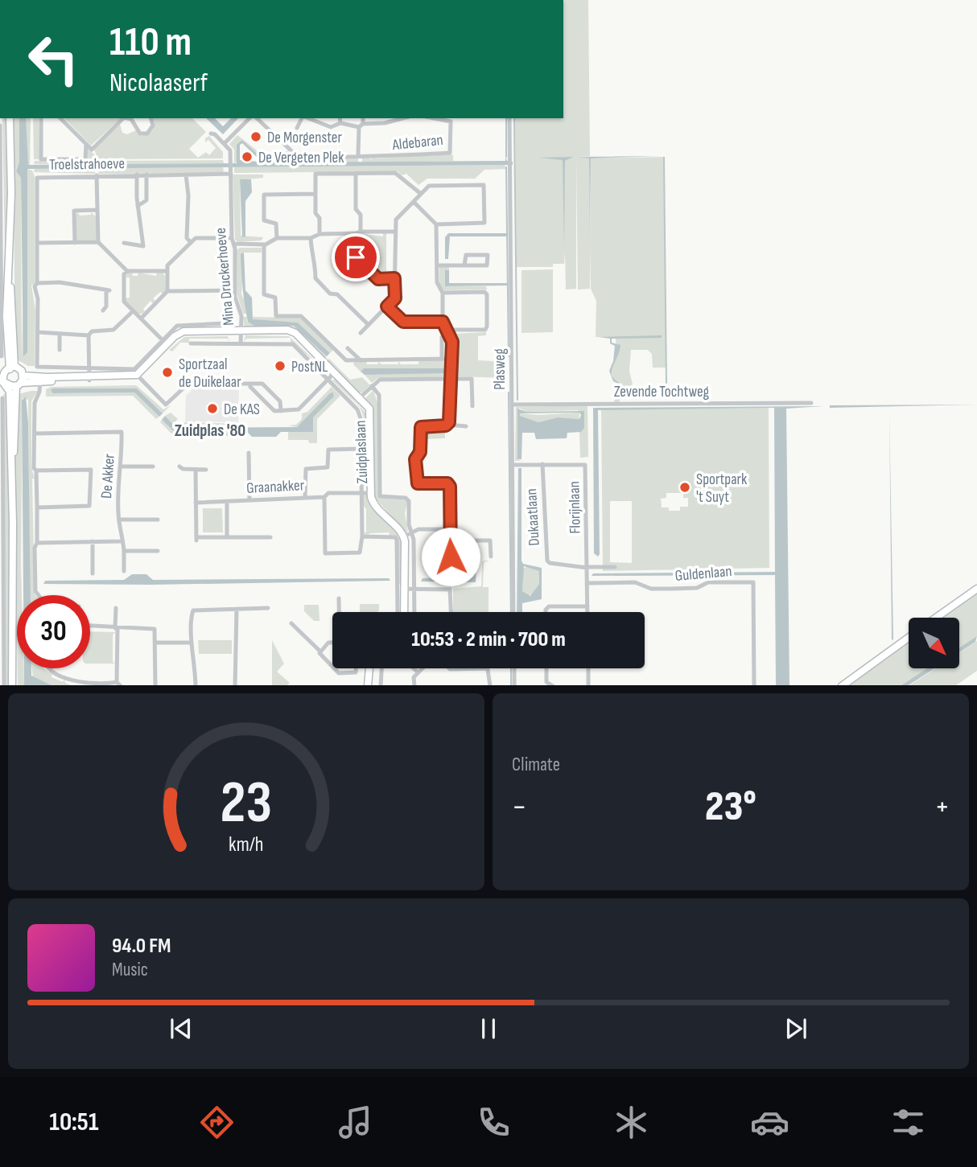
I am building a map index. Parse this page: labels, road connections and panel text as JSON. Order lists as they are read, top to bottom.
{
  "streets": {
    "street": [
      "Aldebaran",
      "Troelstrahoeve",
      "Mina Druckerhoeve",
      "Plasweg",
      "Zevende Tochtweg",
      "Zuidplaslaan",
      "De Akker",
      "Graanakker",
      "Florijnlaan",
      "Dukaatlaan",
      "Guldenlaan"
    ]
  },
  "crossings": [
    ["Troelstrahoeve", "Mina Druckerhoeve"],
    ["Mina Druckerhoeve", "Zuidplaslaan"],
    ["Plasweg", "Zevende Tochtweg"],
    ["Plasweg", "Florijnlaan"],
    ["Zuidplaslaan", "Graanakker"],
    ["Florijnlaan", "Dukaatlaan"],
    ["Florijnlaan", "Guldenlaan"]
  ],
  "districts": ["Zuidplas '80"],
  "places": [
    "De Morgenster",
    "De Vergeten Plek",
    "PostNL",
    "Sportzaal de Duikelaar",
    "De KAS",
    "Sportpark 't Suyt"
  ],
  "north": "bottom right",
  "page": {
    "turn": ["110 m", "Nicolaaserf"],
    "limit": "30",
    "trip": "10:53 · 2 min · 700 m",
    "tile": "Climate",
    "heat": ["−", "23°", "+"],
    "song": ["94.0 FM", "Music"],
    "tabs": "10:51",
    "gauge": ["23", "km/h"]
  }
}
